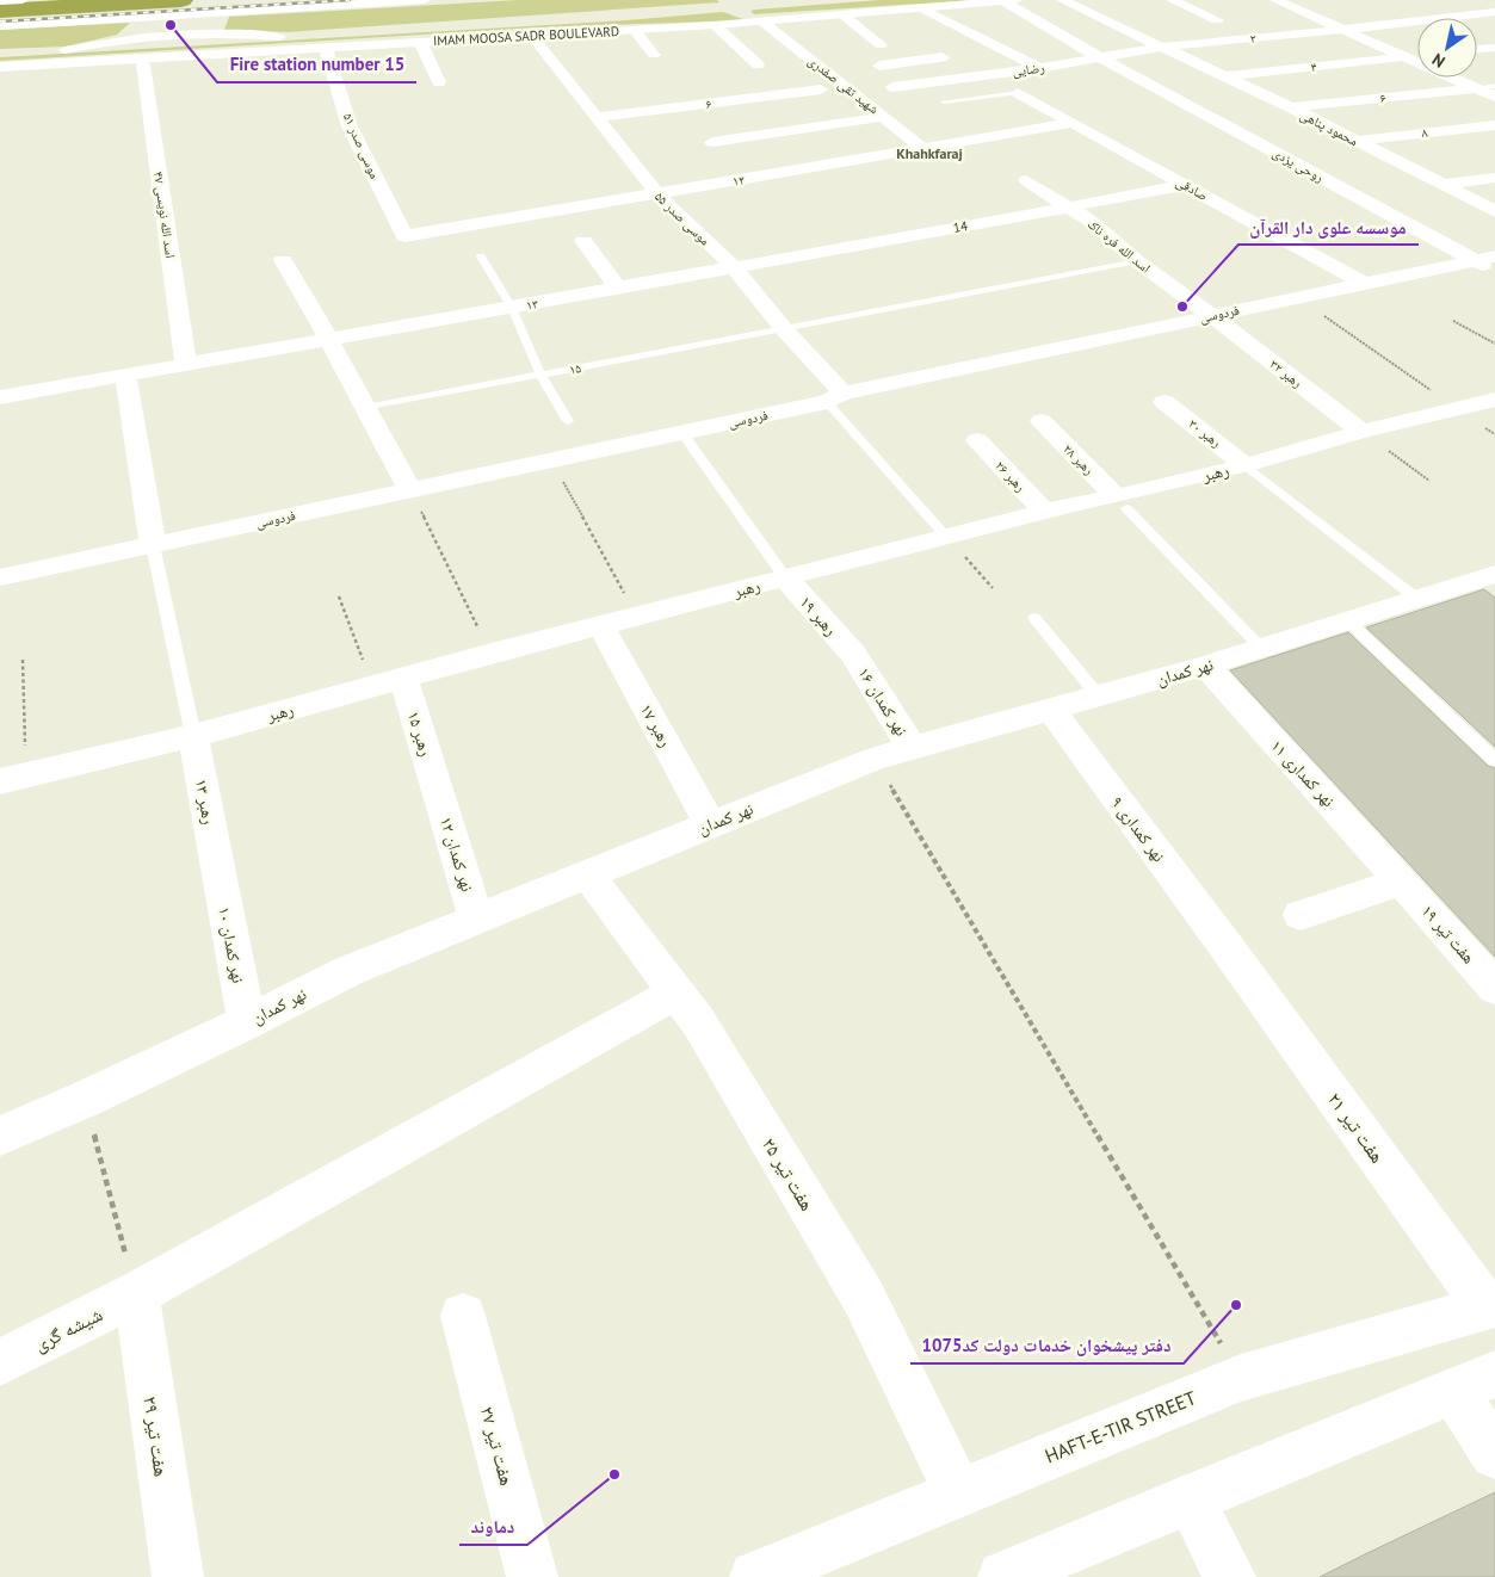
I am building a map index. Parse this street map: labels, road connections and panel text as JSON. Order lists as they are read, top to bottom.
{
  "streets": {
    "street": [
      "IMAM MOOSA SADR BOULEVARD",
      "۲",
      "۴",
      "رضایی",
      "شهید تقی صفدری",
      "۶",
      "محمود پناهی",
      "۸",
      "موسی صدر ۵۱",
      "روحی یزدی",
      "۱۲",
      "صادقی",
      "۴۷ اسد الله نویسی",
      "موسی صدر ۵۵",
      "14",
      "اسد الله فره ناک",
      "۱۳",
      "فردوسی",
      "رهبر ۳۲",
      "رهبر ۳۰",
      "رهبر ۲۸",
      "رهبر",
      "رهبر ۲۶",
      "رهبر ۱۹",
      "نهر کمدان",
      "نهر کمدان ۱۶",
      "رهبر ۱۷",
      "رهبر ۱۵",
      "نهر کمداری ۱۱",
      "رهبر ۱۳",
      "نهر کمداری ۹",
      "نهر کمدان ۱۲",
      "هفت تیر ۱۹",
      "نهر کمدان ۱۰",
      "هفت تیر ۲۱",
      "هفت تیر ۲۵",
      "شیشه گری",
      "HAFT-E-TIR STREET",
      "هفت تیر ۲۹",
      "هفت تیر ۲۷"
    ],
    "lane": ["۱۵"]
  },
  "crossings": [
    ["IMAM MOOSA SADR BOULEVARD", "شهید تقی صفدری"],
    ["IMAM MOOSA SADR BOULEVARD", "روحی یزدی"],
    ["IMAM MOOSA SADR BOULEVARD", "موسی صدر ۵۵"],
    ["۲", "رضایی"],
    ["۲", "محمود پناهی"],
    ["۴", "محمود پناهی"],
    ["رضایی", "محمود پناهی"],
    ["رضایی", "روحی یزدی"],
    ["رضایی", "صادقی"],
    ["شهید تقی صفدری", "۱۲"],
    ["۶", "محمود پناهی"],
    ["۶", "موسی صدر ۵۵"],
    ["محمود پناهی", "۸"],
    ["موسی صدر ۵۱", "۱۲"],
    ["روحی یزدی", "فردوسی"],
    ["۱۲", "صادقی"],
    ["۱۲", "موسی صدر ۵۵"],
    ["صادقی", "14"],
    ["صادقی", "فردوسی"],
    ["۴۷ اسد الله نویسی", "۱۳"],
    ["موسی صدر ۵۵", "14"],
    ["موسی صدر ۵۵", "۱۳"],
    ["موسی صدر ۵۵", "فردوسی"],
    ["موسی صدر ۵۵", "۱۵"],
    ["14", "اسد الله فره ناک"],
    ["14", "۱۳"],
    ["اسد الله فره ناک", "فردوسی"],
    ["اسد الله فره ناک", "۱۵"],
    ["اسد الله فره ناک", "رهبر ۳۲"],
    ["فردوسی", "رهبر ۳۲"],
    ["رهبر ۳۲", "رهبر"],
    ["رهبر ۳۰", "رهبر"],
    ["رهبر ۲۸", "رهبر"],
    ["رهبر", "رهبر ۲۶"],
    ["رهبر", "رهبر ۱۹"],
    ["رهبر", "رهبر ۱۷"],
    ["رهبر", "رهبر ۱۵"],
    ["رهبر", "رهبر ۱۳"],
    ["رهبر ۱۹", "نهر کمدان ۱۶"],
    ["نهر کمدان", "نهر کمدان ۱۶"],
    ["نهر کمدان", "رهبر ۱۷"],
    ["نهر کمدان", "نهر کمداری ۱۱"],
    ["نهر کمدان", "نهر کمداری ۹"],
    ["نهر کمدان", "نهر کمدان ۱۲"],
    ["نهر کمدان", "نهر کمدان ۱۰"],
    ["نهر کمدان", "هفت تیر ۲۵"],
    ["رهبر ۱۵", "نهر کمدان ۱۲"],
    ["نهر کمداری ۱۱", "هفت تیر ۱۹"],
    ["رهبر ۱۳", "نهر کمدان ۱۰"],
    ["نهر کمداری ۹", "هفت تیر ۲۱"],
    ["هفت تیر ۲۱", "HAFT-E-TIR STREET"],
    ["هفت تیر ۲۵", "شیشه گری"],
    ["هفت تیر ۲۵", "HAFT-E-TIR STREET"],
    ["شیشه گری", "هفت تیر ۲۹"]
  ],
  "districts": ["Khahkfaraj"],
  "places": [
    "Fire station number 15",
    "موسسه علوی دار القرآن",
    "دفتر پیشخوان خدمات دولت کد1075",
    "دماوند"
  ],
  "north": "bottom left"
}
